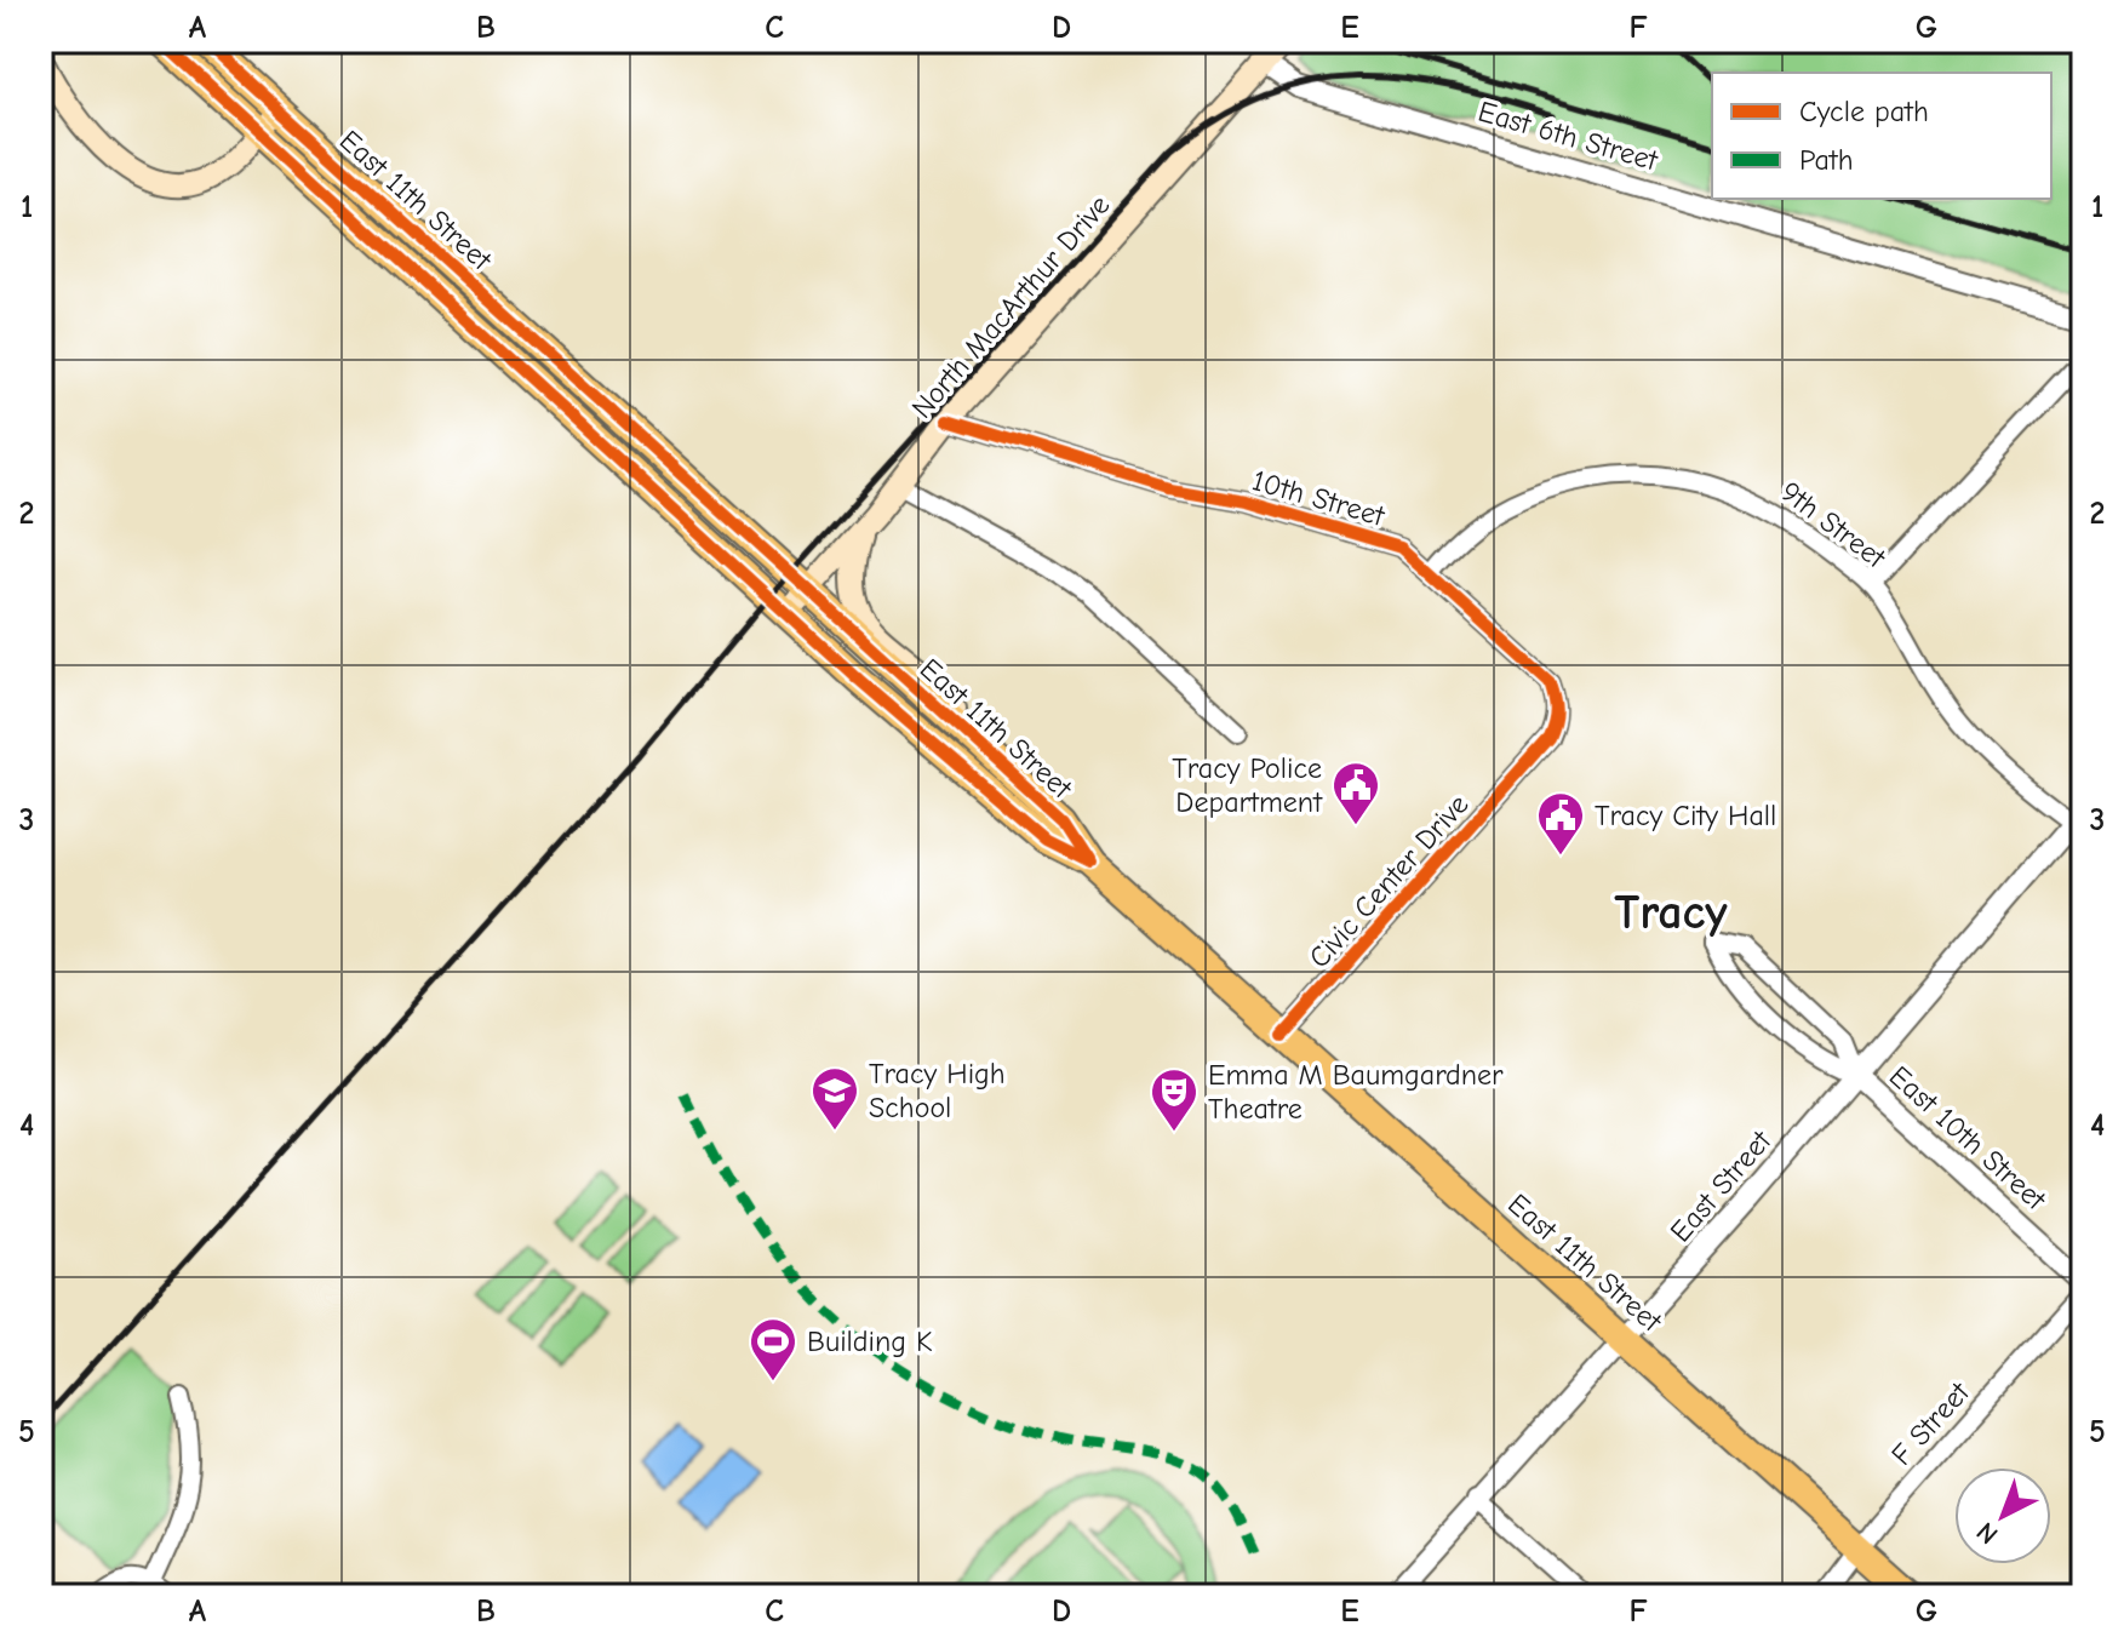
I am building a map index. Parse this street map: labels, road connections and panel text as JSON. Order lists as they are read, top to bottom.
{
  "streets": {
    "main road": ["East 11th Street", "North MacArthur Drive"],
    "street": [
      "East 6th Street",
      "10th Street",
      "9th Street",
      "Civic Center Drive",
      "East 10th Street",
      "East Street",
      "F Street"
    ]
  },
  "crossings": [
    ["East 6th Street", "North MacArthur Drive"],
    ["East 11th Street", "North MacArthur Drive"],
    ["East 11th Street", "Civic Center Drive"],
    ["East 11th Street", "East Street"],
    ["East 11th Street", "F Street"],
    ["North MacArthur Drive", "10th Street"],
    ["10th Street", "9th Street"],
    ["10th Street", "Civic Center Drive"],
    ["9th Street", "East Street"],
    ["East 10th Street", "East Street"]
  ],
  "districts": ["Tracy"],
  "places": {
    "public building": ["Tracy Police Department", "Tracy City Hall"],
    "school or university": ["Tracy High School"],
    "theatre": ["Emma M Baumgardner Theatre"],
    "sports": ["Building K"]
  },
  "legend": ["Cycle path", "Path"],
  "north": "bottom left",
  "grid": {
    "columns": [
      "A",
      "B",
      "C",
      "D",
      "E",
      "F",
      "G"
    ],
    "rows": [
      "1",
      "2",
      "3",
      "4",
      "5"
    ]
  }
}
